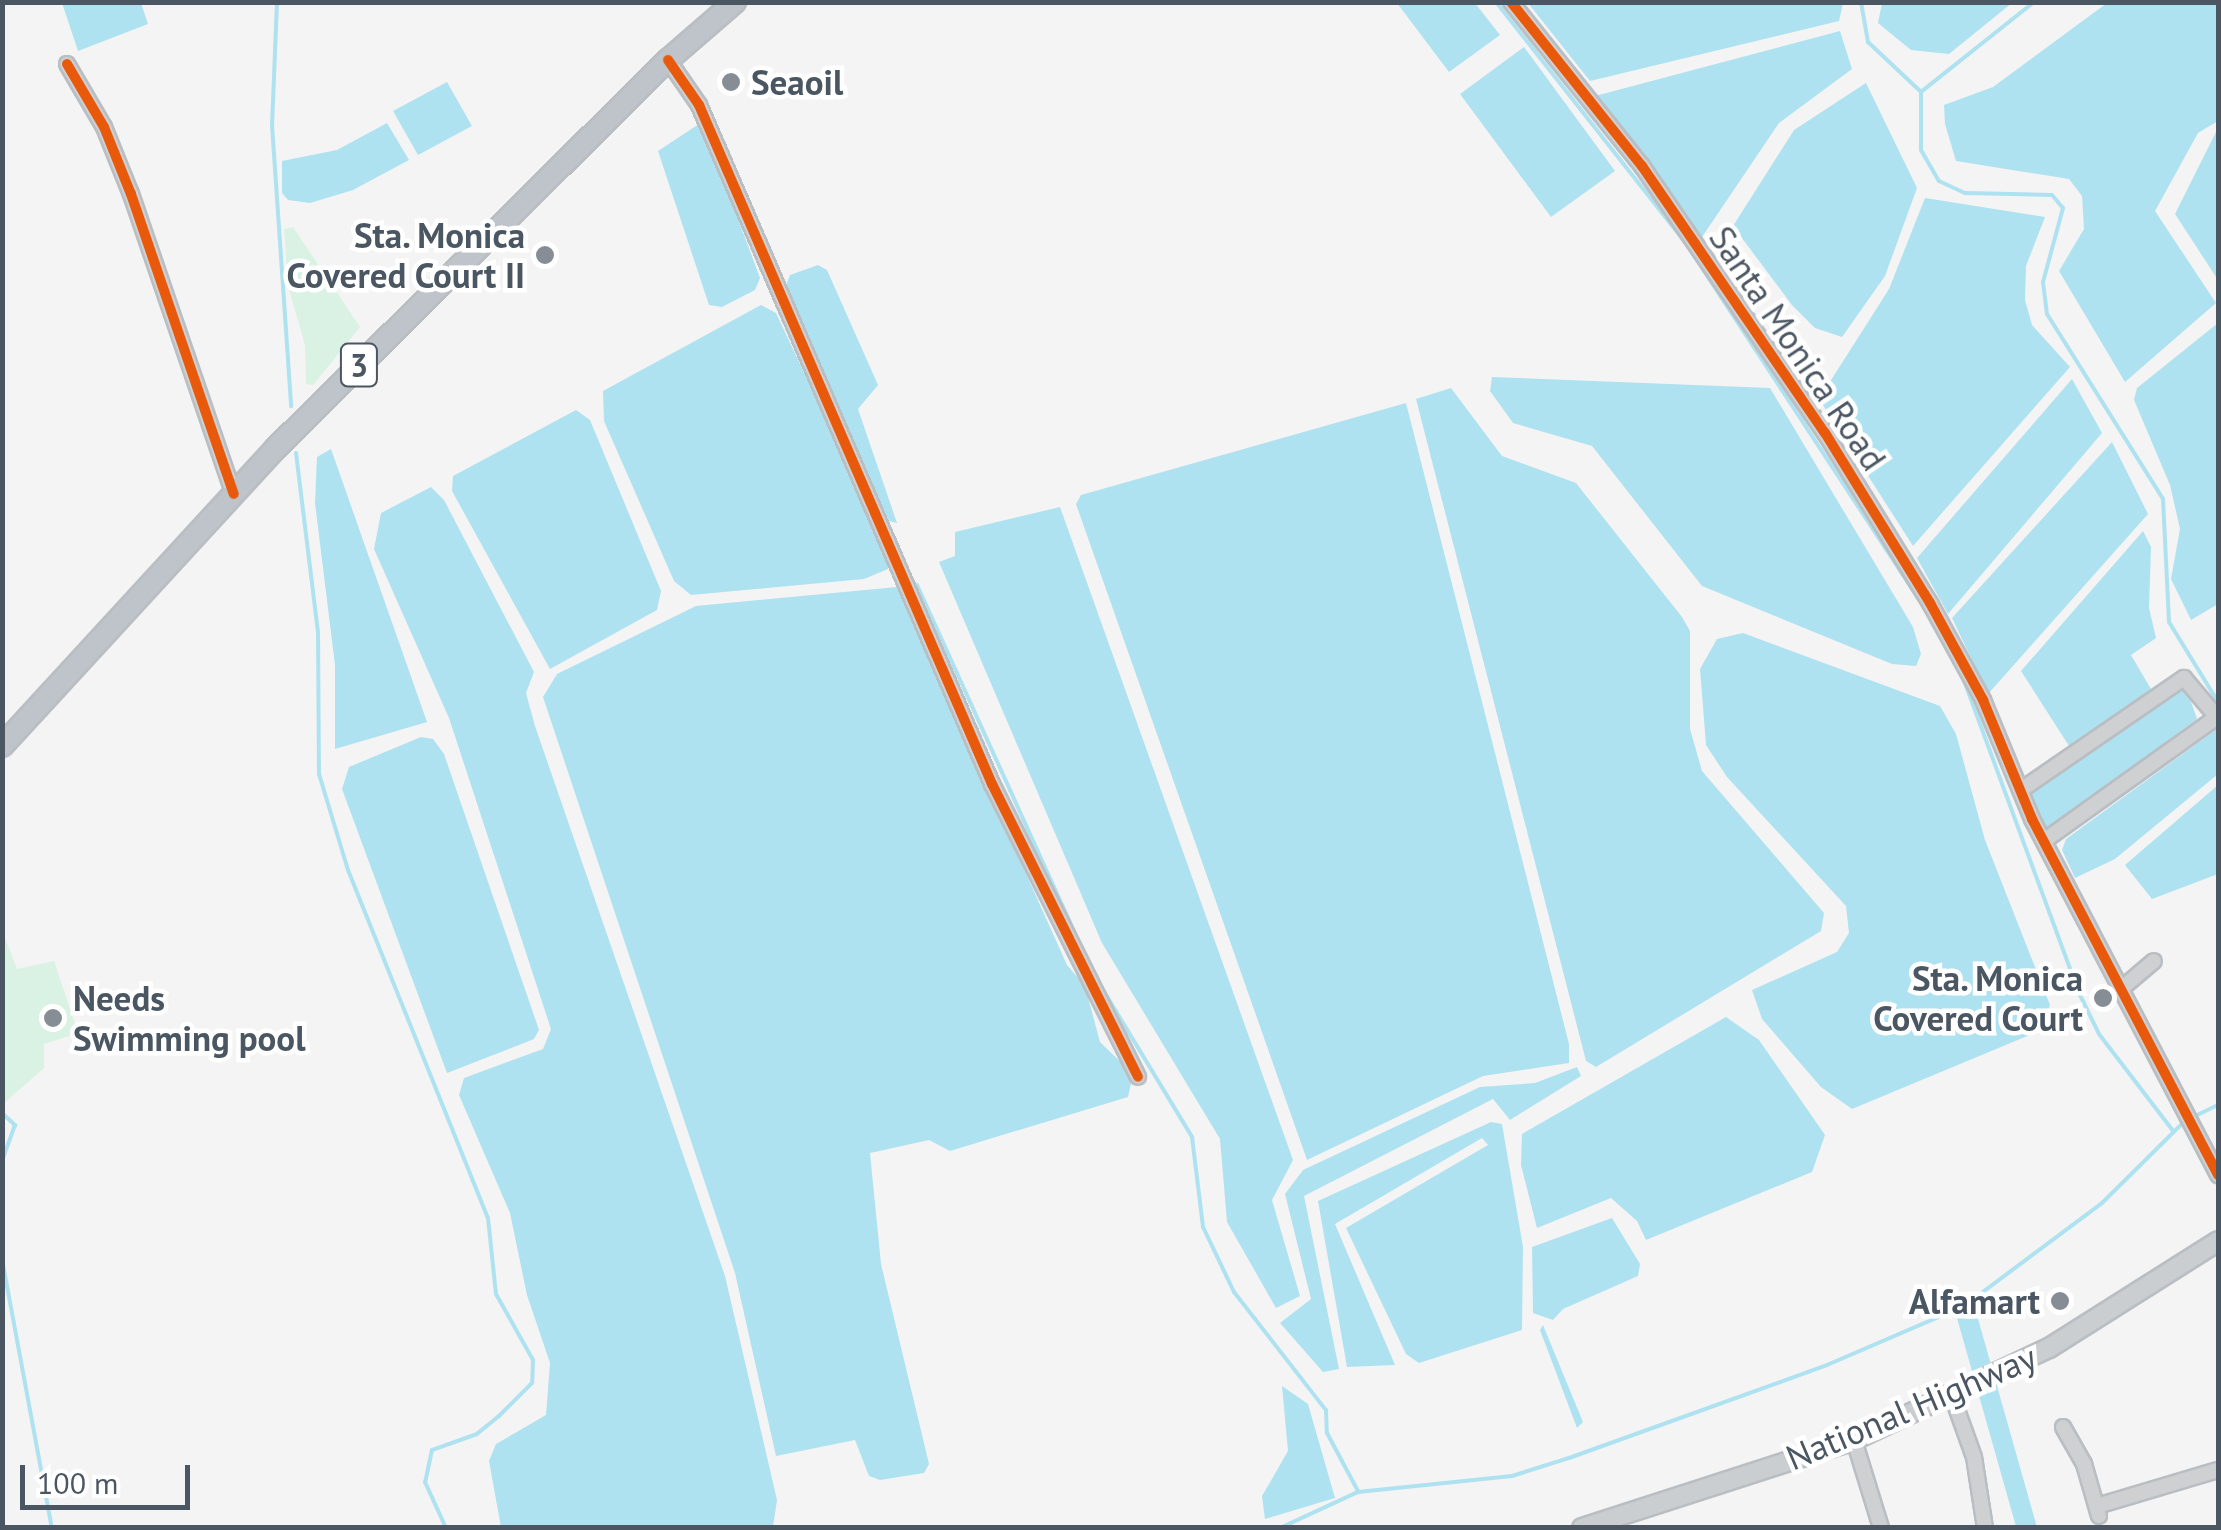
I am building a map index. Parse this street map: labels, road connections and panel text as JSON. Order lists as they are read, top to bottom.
{
  "streets": {
    "highway": ["3"],
    "main road": ["National Highway"],
    "street": ["Santa Monica Road"]
  },
  "places": [
    "Seaoil",
    "Sta. Monica Covered Court II",
    "Sta. Monica Covered Court",
    "Needs Swimming pool",
    "Alfamart"
  ],
  "scale_bar": "100 m"
}
